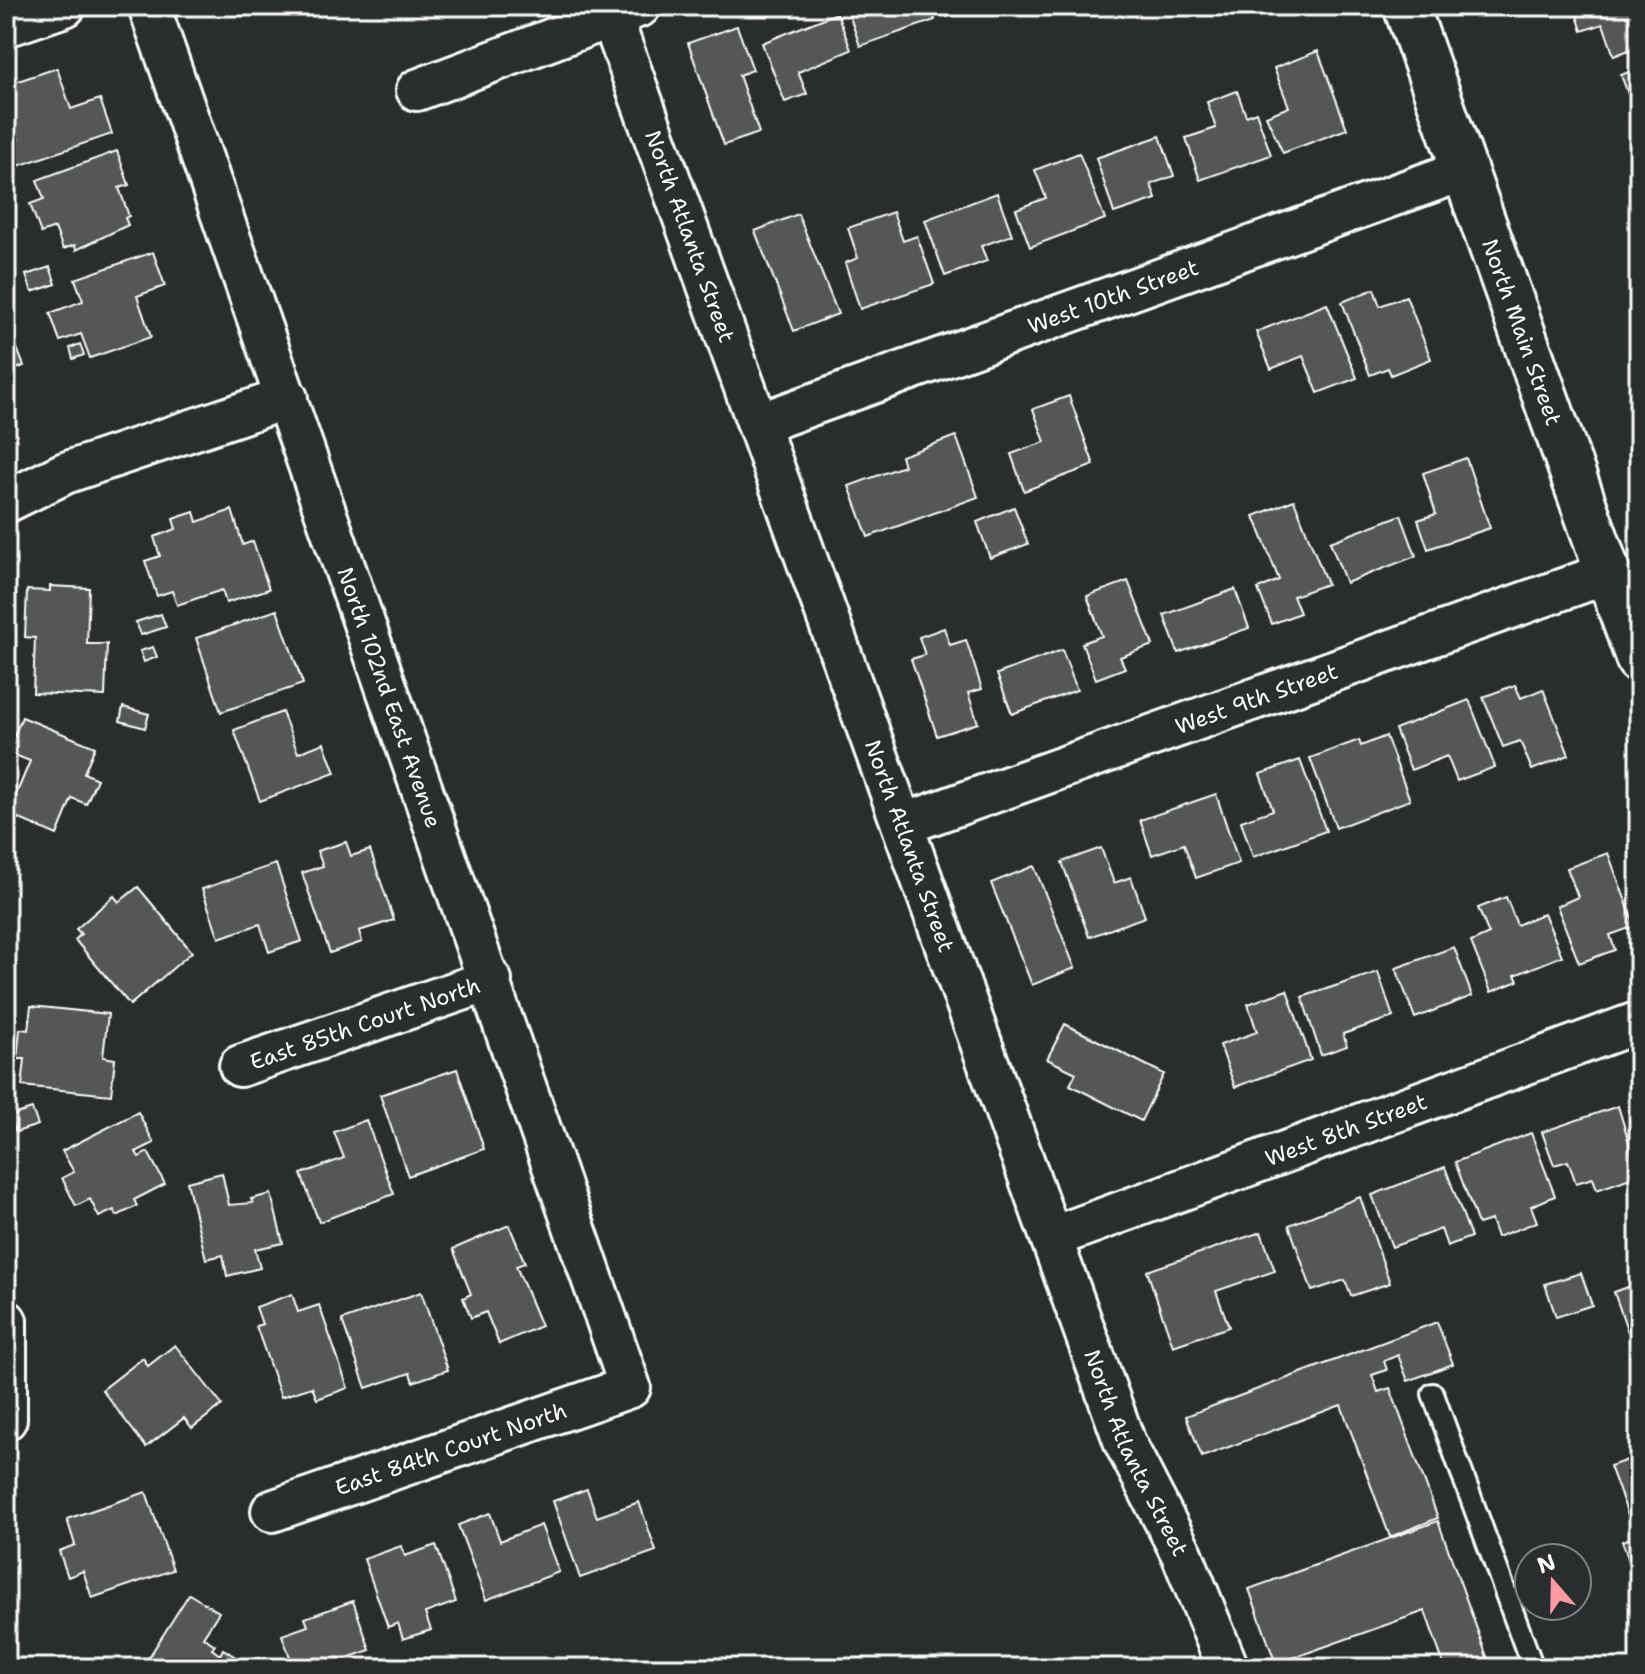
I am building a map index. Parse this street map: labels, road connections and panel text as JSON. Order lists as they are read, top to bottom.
{
  "streets": {
    "main road": ["North Main Street"],
    "street": [
      "North Atlanta Street",
      "West 10th Street",
      "North 102nd East Avenue",
      "West 9th Street",
      "East 85th Court North",
      "West 8th Street",
      "East 84th Court North"
    ]
  },
  "crossings": [
    ["North Atlanta Street", "West 10th Street"],
    ["North Atlanta Street", "West 9th Street"],
    ["North Atlanta Street", "West 8th Street"],
    ["West 10th Street", "North Main Street"],
    ["North Main Street", "West 9th Street"],
    ["North 102nd East Avenue", "East 85th Court North"],
    ["North 102nd East Avenue", "East 84th Court North"]
  ],
  "north": "top"
}
